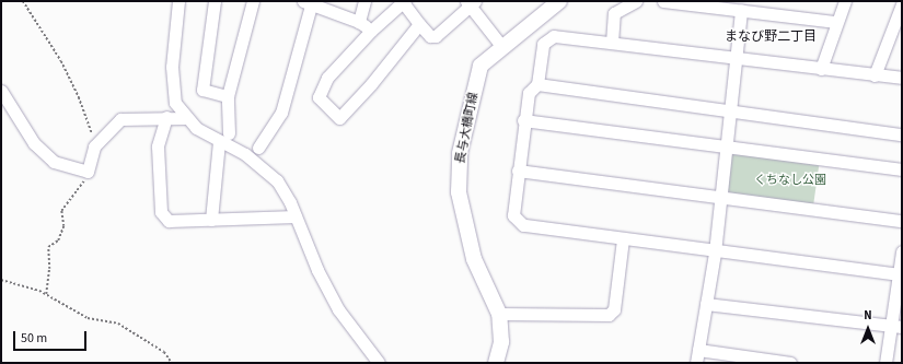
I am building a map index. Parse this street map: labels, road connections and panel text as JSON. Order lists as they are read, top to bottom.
{
  "streets": {
    "main road": ["長与大橋町線"]
  },
  "districts": ["まなび野二丁目"],
  "parks": ["くちなし公園"],
  "scale_bar": "50 m",
  "north": "top"
}
